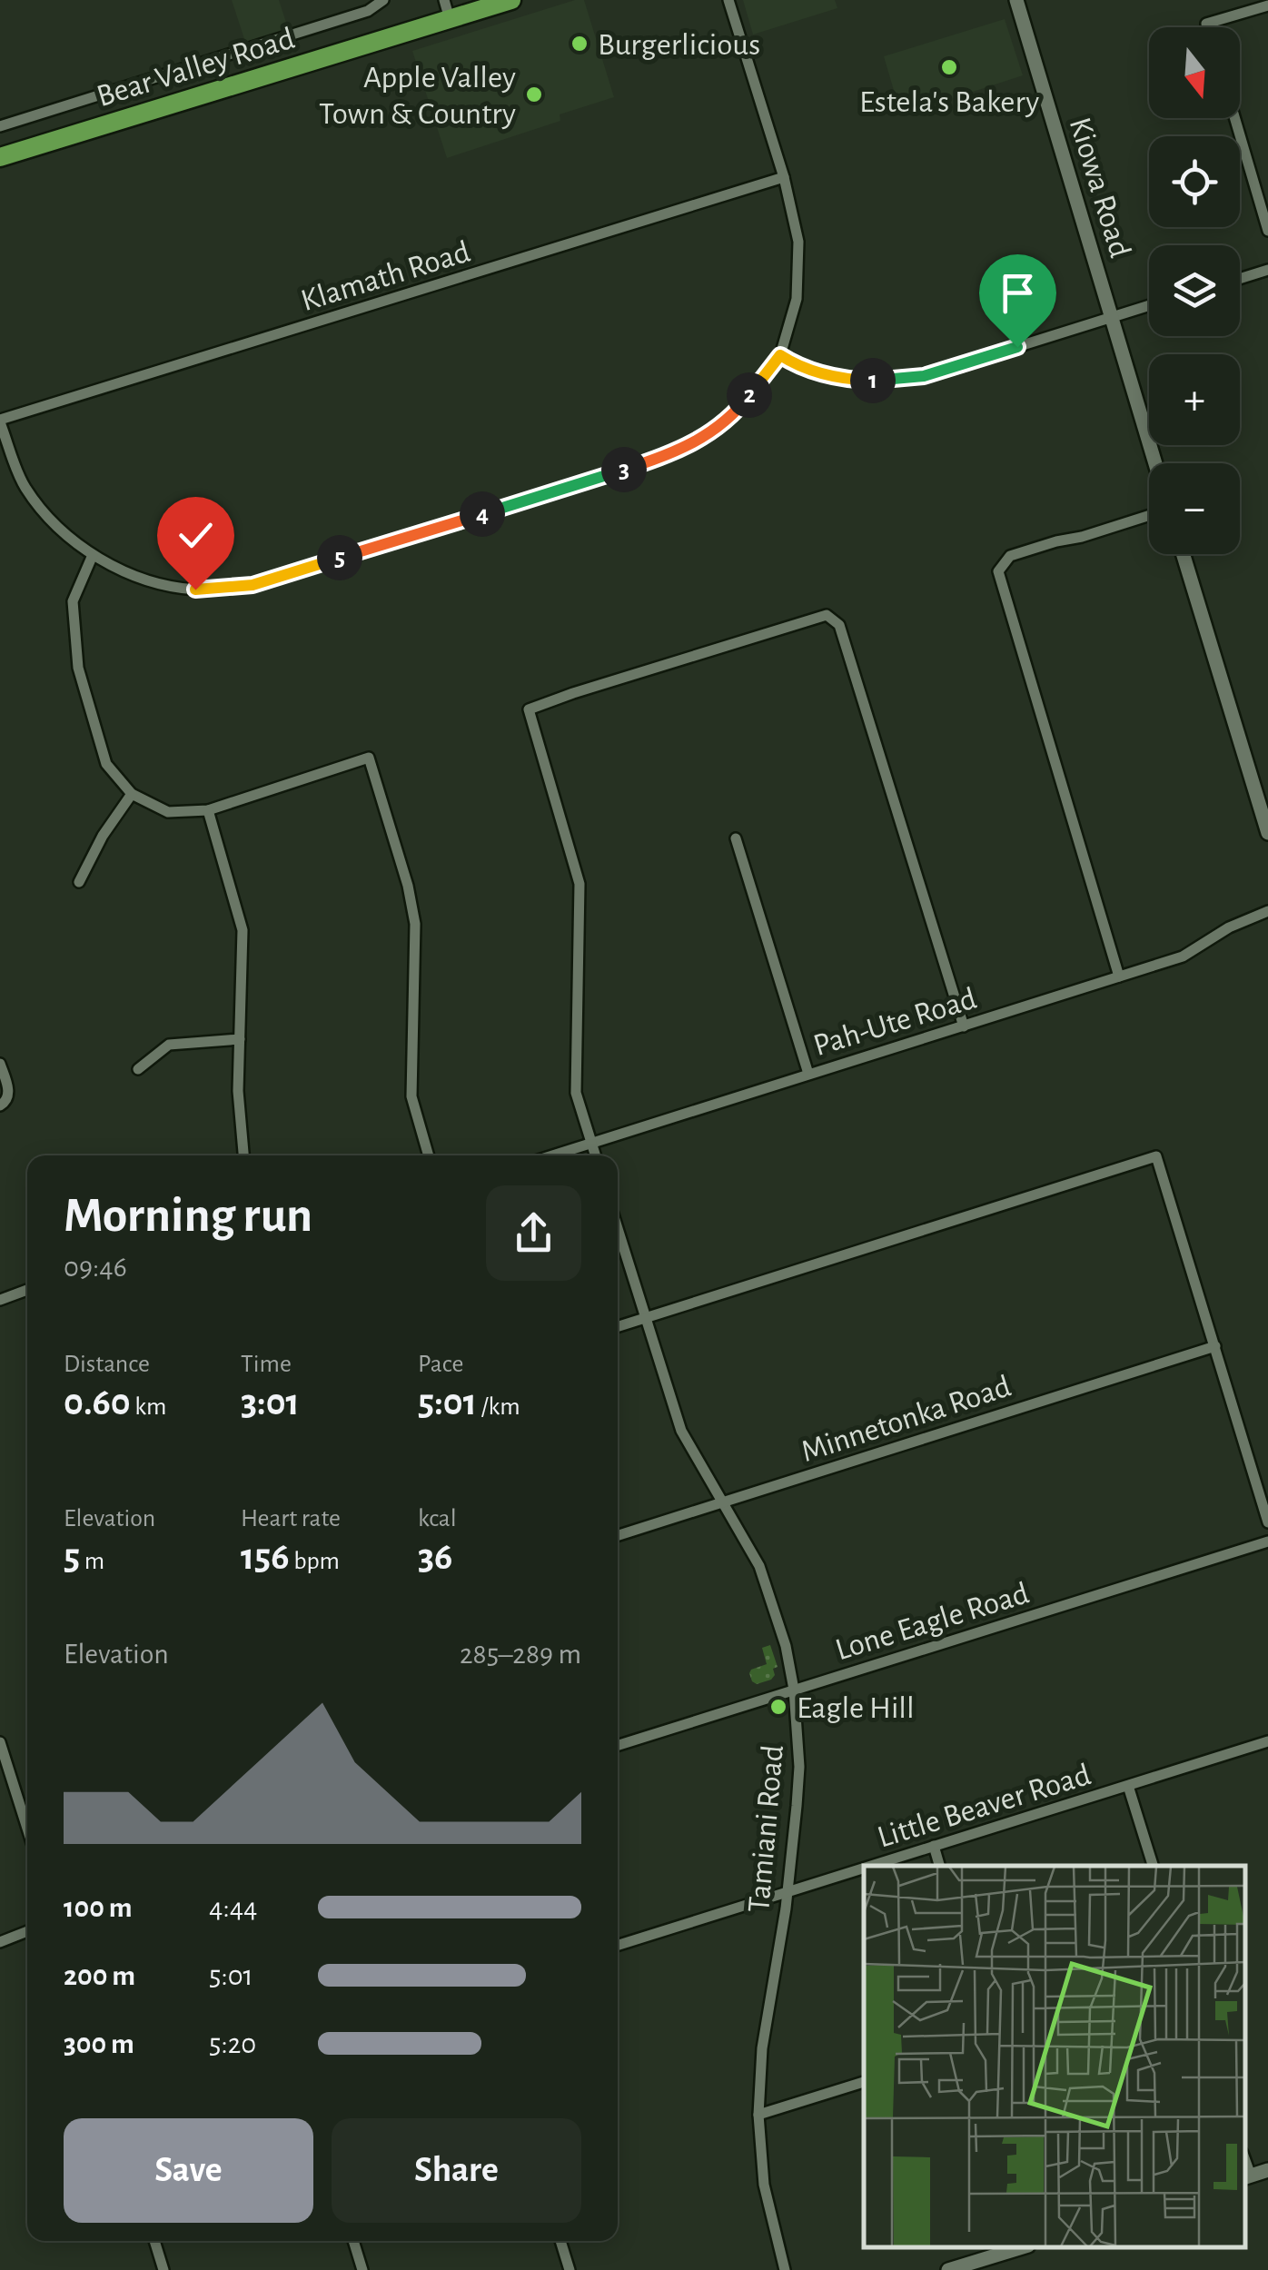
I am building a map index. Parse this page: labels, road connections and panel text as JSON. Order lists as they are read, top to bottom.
{
  "streets": {
    "main road": ["Bear Valley Road"],
    "street": [
      "Kiowa Road",
      "Klamath Road",
      "Pah-Ute Road",
      "Minnetonka Road",
      "Lone Eagle Road",
      "Little Beaver Road",
      "Tamiani Road"
    ]
  },
  "crossings": [
    ["Minnetonka Road", "Tamiani Road"],
    ["Lone Eagle Road", "Tamiani Road"],
    ["Little Beaver Road", "Tamiani Road"]
  ],
  "places": [
    "Burgerlicious",
    "Estela's Bakery",
    "Apple Valley Town & Country",
    "Eagle Hill"
  ],
  "north": "bottom",
  "page": {
    "map_buttons": ["+", "−"],
    "pins": [
      "1",
      "2",
      "3",
      "4",
      "5"
    ],
    "heading": ["Morning run", "09:46"],
    "stats": [
      ["Distance", "0.60 km"],
      ["Time", "3:01"],
      ["Pace", "5:01 /km"],
      ["Elevation", "5 m"],
      ["Heart rate", "156 bpm"],
      ["kcal", "36"]
    ],
    "chart": ["Elevation", "285–289 m"],
    "list": [
      {
        "name": "100 m",
        "note": "4:44"
      },
      {
        "name": "200 m",
        "note": "5:01"
      },
      {
        "name": "300 m",
        "note": "5:20"
      }
    ],
    "buttons": ["Save", "Share"]
  }
}
